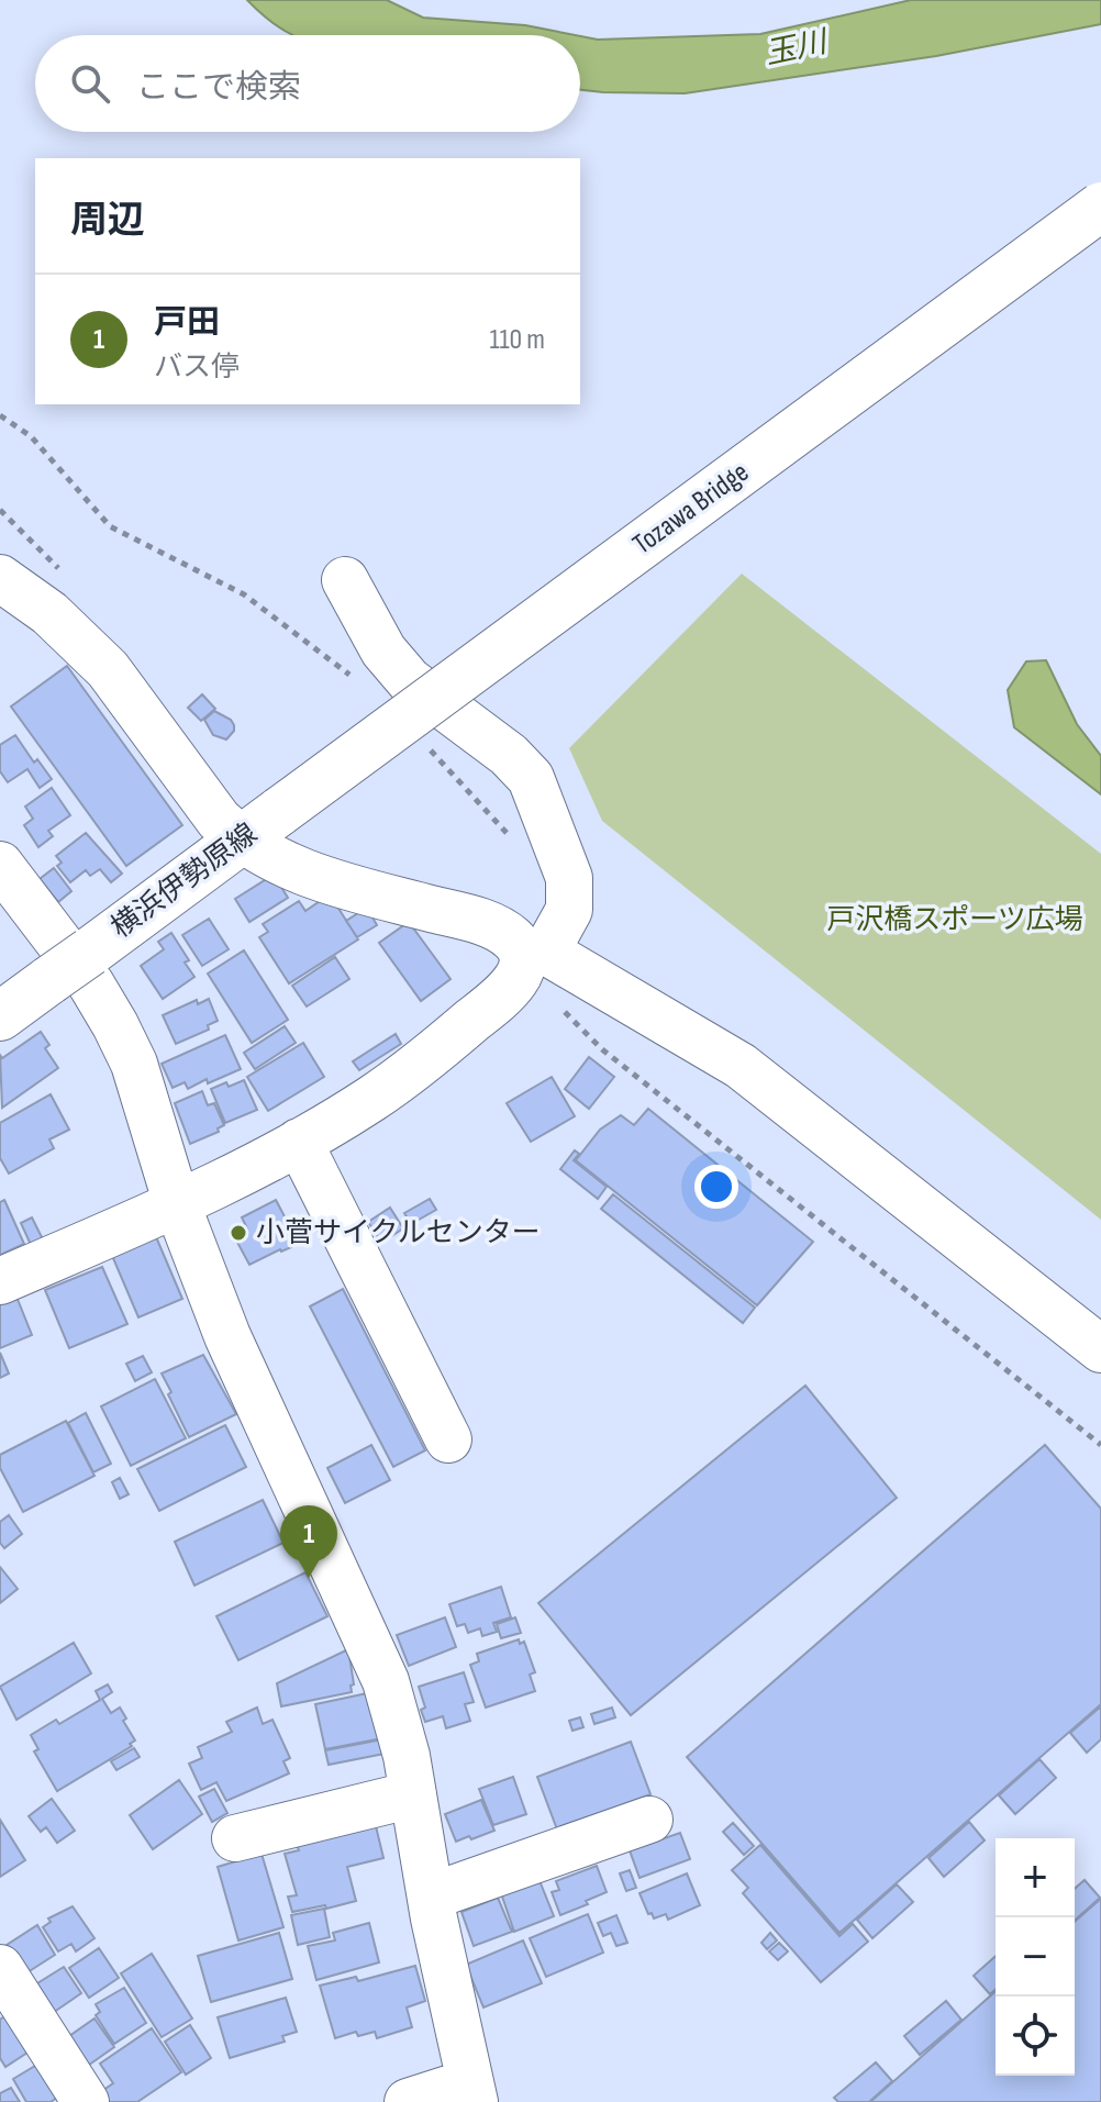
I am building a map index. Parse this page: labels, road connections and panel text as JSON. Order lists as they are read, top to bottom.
{
  "streets": {
    "main road": ["Tozawa Bridge", "横浜伊勢原線"]
  },
  "crossings": [
    ["Tozawa Bridge", "横浜伊勢原線"]
  ],
  "water": ["玉川"],
  "parks": ["戸沢橋スポーツ広場"],
  "places": ["小菅サイクルセンター"],
  "page": {
    "search": "ここで検索",
    "heading": "周辺",
    "list": [
      {
        "mark": "1",
        "name": "戸田",
        "note": "バス停",
        "value": "110 m"
      }
    ],
    "pins": "1",
    "map_buttons": ["+", "−"]
  }
}
